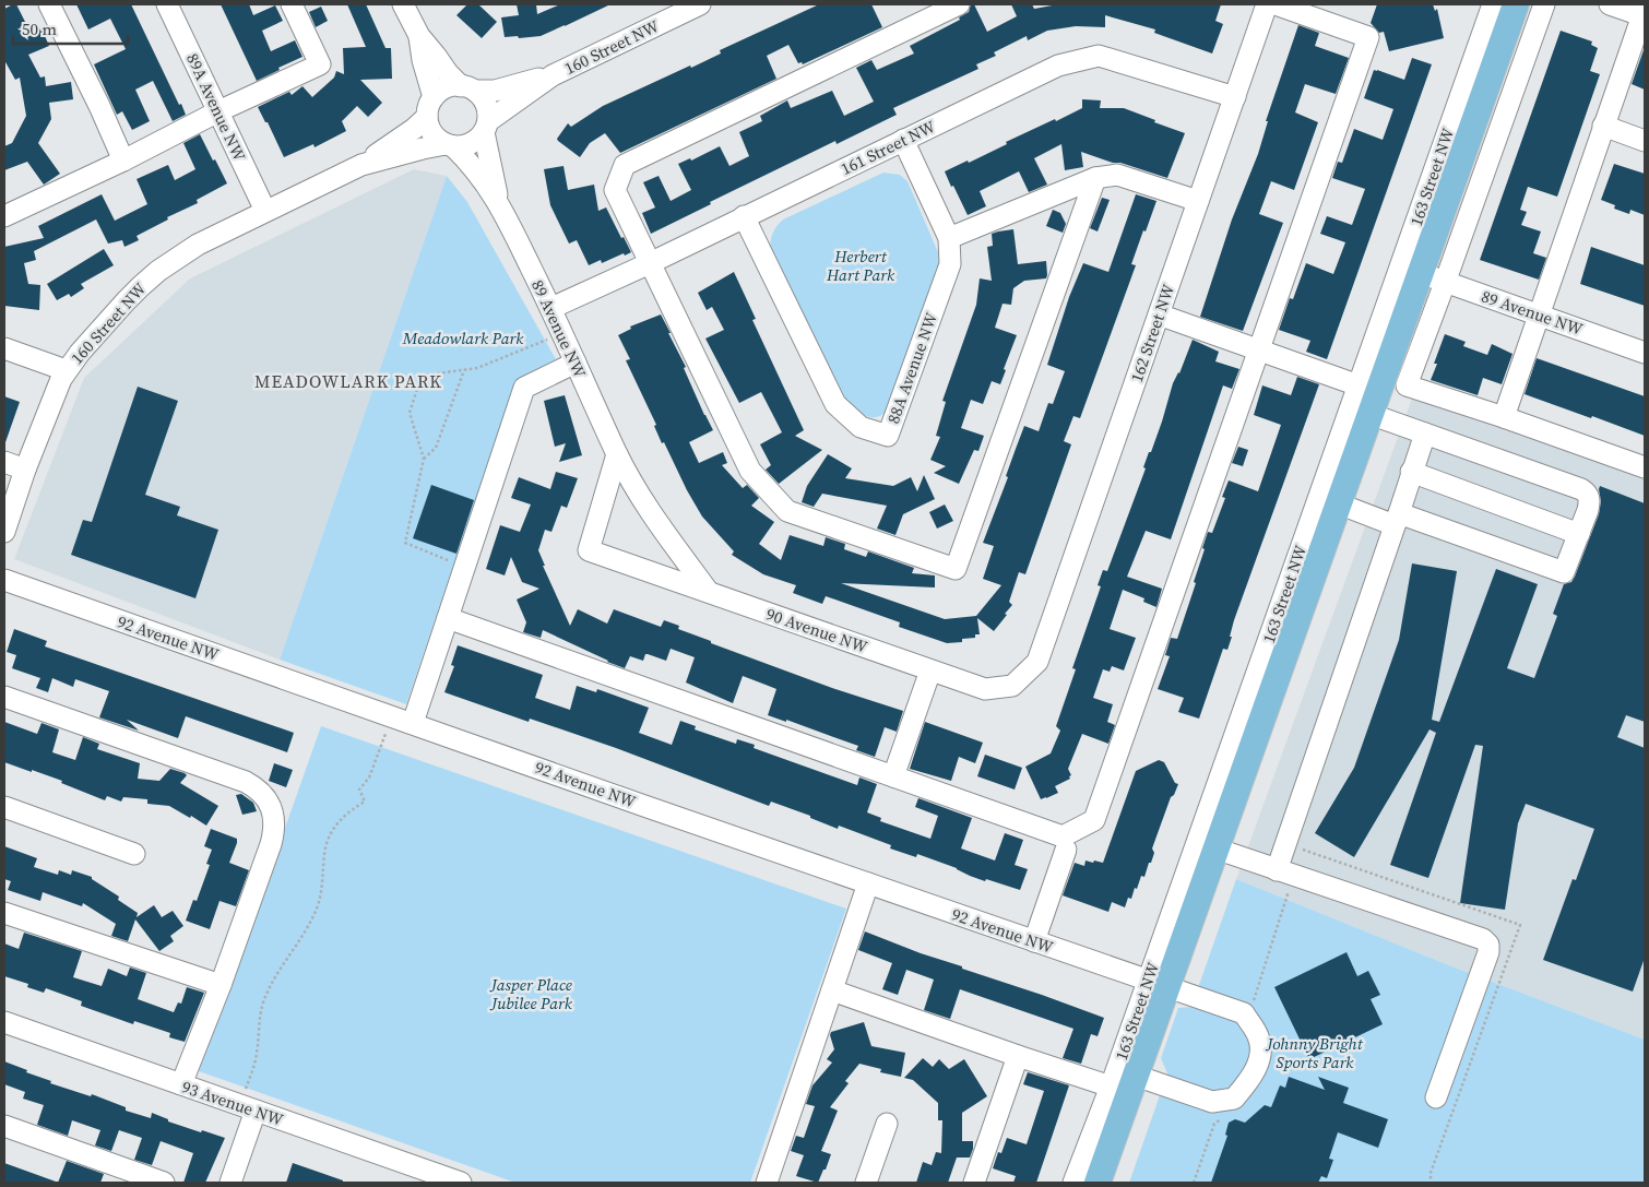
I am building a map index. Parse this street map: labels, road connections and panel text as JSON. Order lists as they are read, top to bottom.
{
  "streets": {
    "main road": ["163 Street NW"],
    "street": [
      "160 Street NW",
      "89A Avenue NW",
      "161 Street NW",
      "89 Avenue NW",
      "162 Street NW",
      "88A Avenue NW",
      "90 Avenue NW",
      "92 Avenue NW",
      "93 Avenue NW"
    ]
  },
  "crossings": [
    ["160 Street NW", "89A Avenue NW"],
    ["160 Street NW", "89 Avenue NW"],
    ["161 Street NW", "89 Avenue NW"],
    ["161 Street NW", "162 Street NW"],
    ["161 Street NW", "88A Avenue NW"],
    ["163 Street NW", "89 Avenue NW"],
    ["163 Street NW", "92 Avenue NW"],
    ["89 Avenue NW", "90 Avenue NW"],
    ["162 Street NW", "90 Avenue NW"]
  ],
  "districts": ["MEADOWLARK PARK"],
  "parks": [
    "Herbert Hart Park",
    "Meadowlark Park",
    "Jasper Place Jubilee Park",
    "Johnny Bright Sports Park"
  ],
  "scale_bar": "50 m"
}
